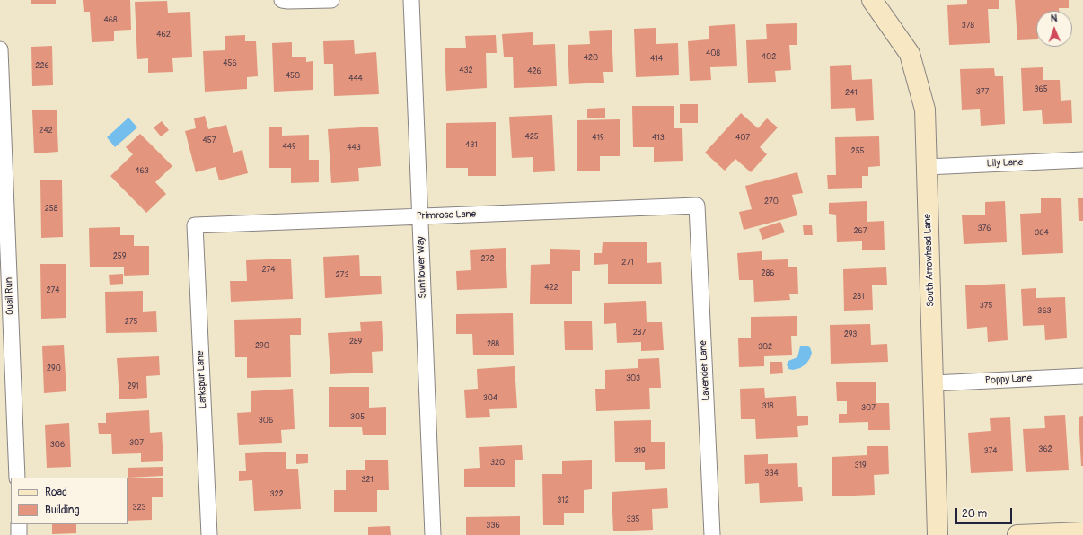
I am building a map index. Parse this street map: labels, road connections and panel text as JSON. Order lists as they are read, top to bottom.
{
  "streets": {
    "street": [
      "Lily Lane",
      "Primrose Lane",
      "South Arrowhead Lane",
      "Sunflower Way",
      "Quail Run",
      "Lavender Lane",
      "Larkspur Lane",
      "Poppy Lane"
    ]
  },
  "crossings": [
    ["Lily Lane", "South Arrowhead Lane"],
    ["Primrose Lane", "Sunflower Way"],
    ["Primrose Lane", "Lavender Lane"],
    ["Primrose Lane", "Larkspur Lane"],
    ["South Arrowhead Lane", "Poppy Lane"]
  ],
  "house_numbers": [
    "468",
    "378",
    "462",
    "408",
    "402",
    "420",
    "414",
    "456",
    "226",
    "432",
    "426",
    "450",
    "444",
    "365",
    "377",
    "241",
    "242",
    "425",
    "419",
    "413",
    "407",
    "457",
    "431",
    "449",
    "443",
    "255",
    "463",
    "270",
    "258",
    "376",
    "267",
    "364",
    "259",
    "272",
    "271",
    "274",
    "286",
    "273",
    "422",
    "274",
    "281",
    "375",
    "363",
    "275",
    "287",
    "293",
    "289",
    "288",
    "290",
    "302",
    "290",
    "303",
    "291",
    "304",
    "318",
    "307",
    "305",
    "306",
    "307",
    "306",
    "362",
    "319",
    "374",
    "320",
    "319",
    "334",
    "321",
    "322",
    "312",
    "323",
    "335",
    "336"
  ],
  "legend": ["Road", "Building"],
  "scale_bar": "20 m",
  "north": "top"
}
